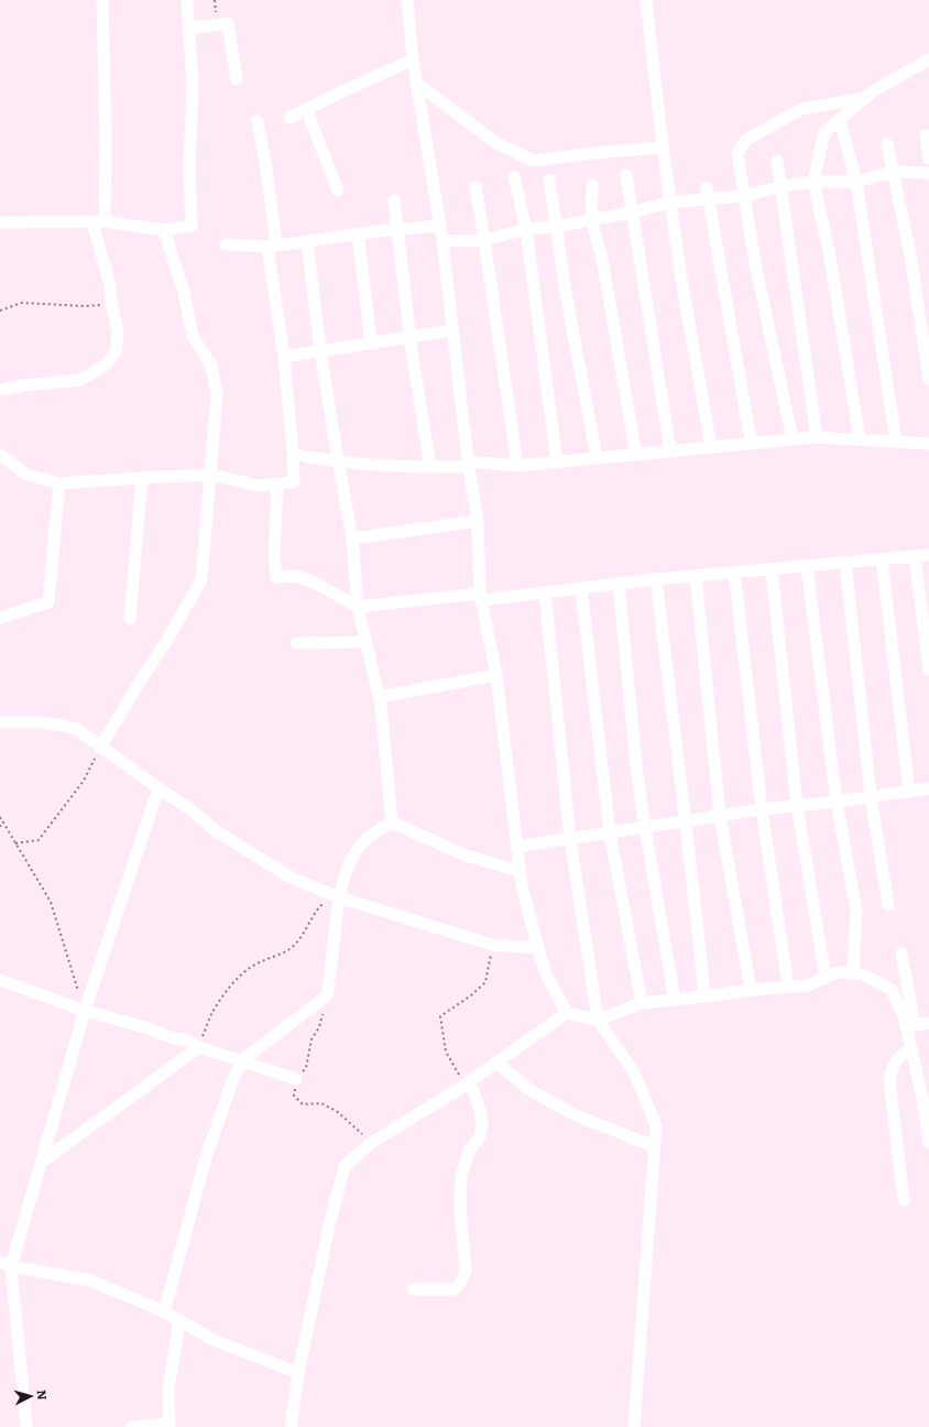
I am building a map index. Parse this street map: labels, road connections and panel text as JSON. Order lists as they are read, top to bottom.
{
  "north": "right"
}
